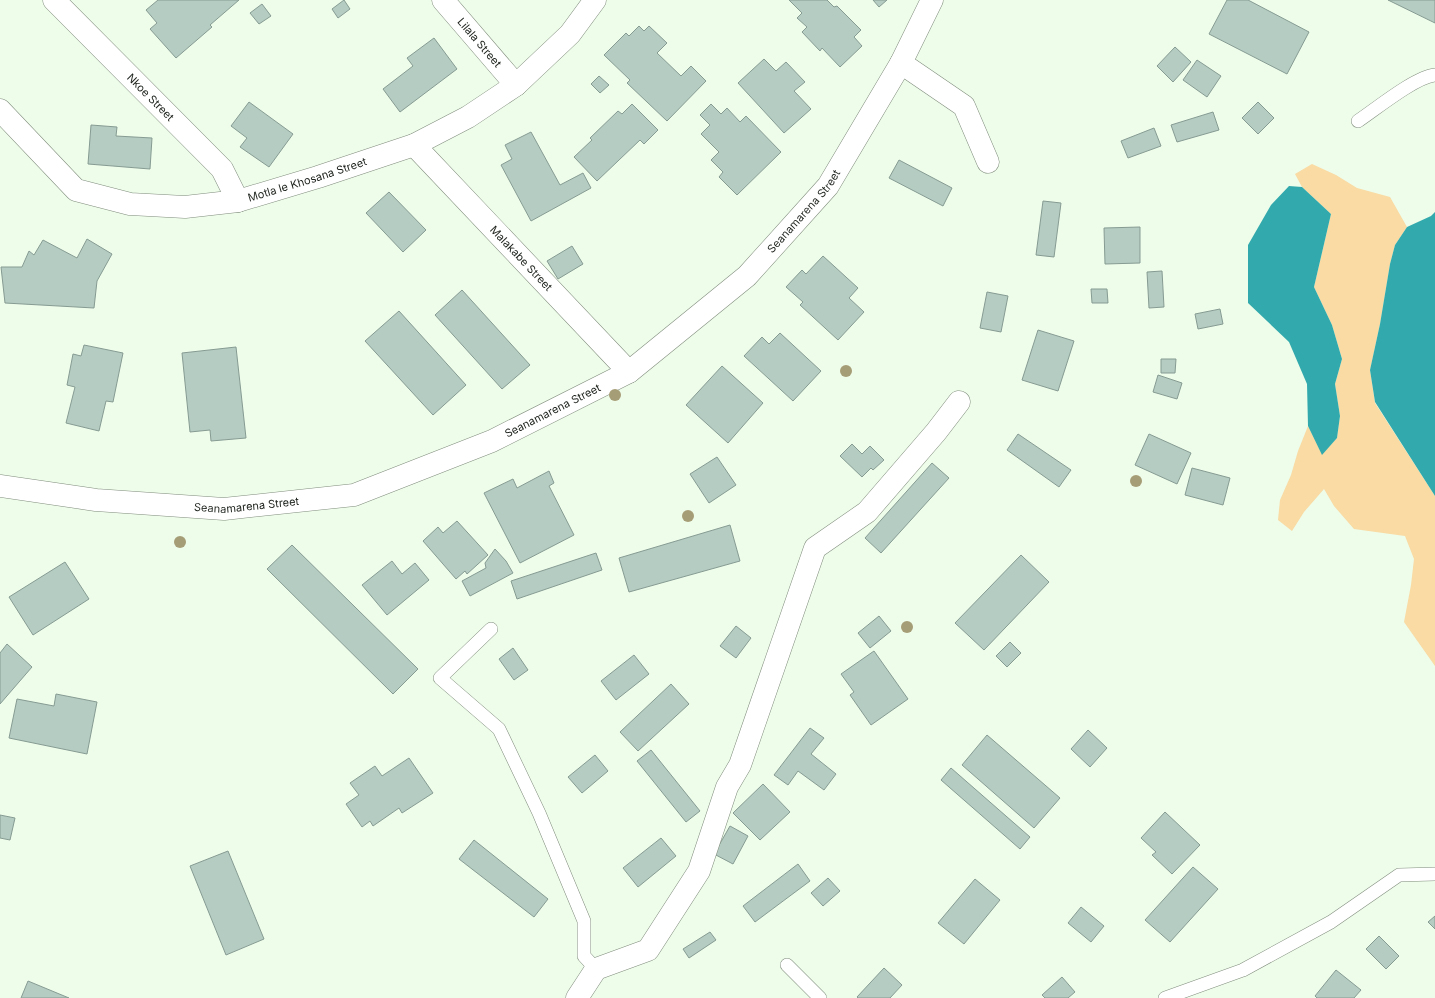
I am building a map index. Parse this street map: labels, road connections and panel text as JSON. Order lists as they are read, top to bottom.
{
  "streets": {
    "street": [
      "Lilala Street",
      "Nkoe Street",
      "Motla le Khosana Street",
      "Seanamarena Street",
      "Malakabe Street"
    ]
  },
  "crossings": [
    ["Lilala Street", "Motla le Khosana Street"],
    ["Nkoe Street", "Motla le Khosana Street"],
    ["Motla le Khosana Street", "Malakabe Street"],
    ["Seanamarena Street", "Malakabe Street"]
  ]
}
